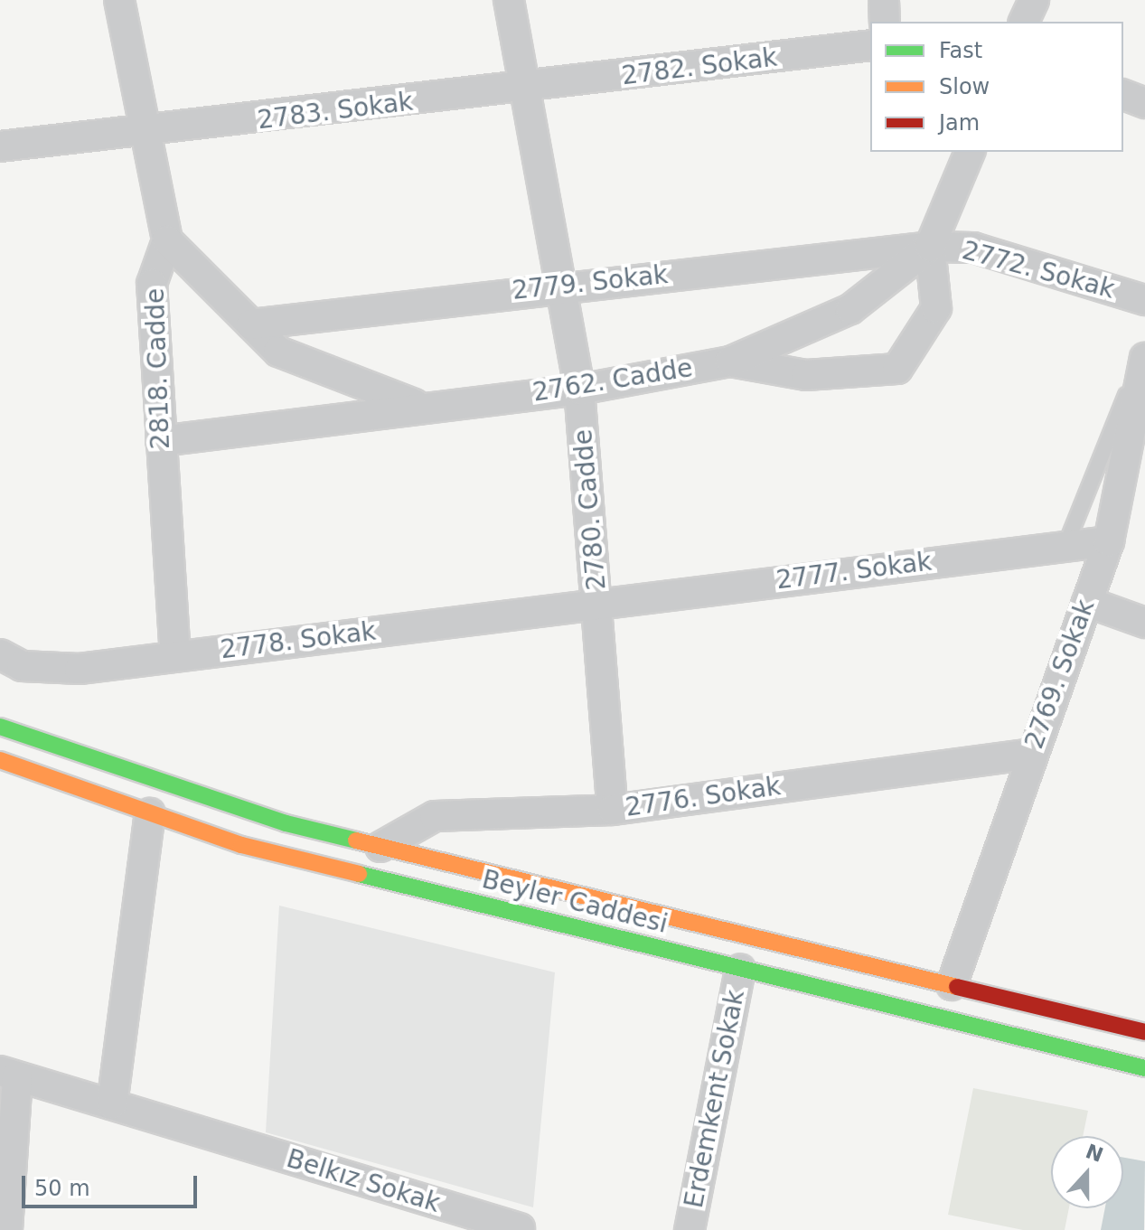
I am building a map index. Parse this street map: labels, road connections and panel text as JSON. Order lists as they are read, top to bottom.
{
  "streets": {
    "main road": ["Beyler Caddesi"],
    "street": [
      "2782. Sokak",
      "2783. Sokak",
      "2772. Sokak",
      "2779. Sokak",
      "2818. Cadde",
      "2762. Cadde",
      "2780. Cadde",
      "2777. Sokak",
      "2778. Sokak",
      "2769. Sokak",
      "2776. Sokak",
      "Erdemkent Sokak",
      "Belkız Sokak"
    ]
  },
  "crossings": [
    ["2782. Sokak", "2783. Sokak"],
    ["2782. Sokak", "2780. Cadde"],
    ["2783. Sokak", "2780. Cadde"],
    ["2772. Sokak", "2779. Sokak"],
    ["2772. Sokak", "2762. Cadde"],
    ["2779. Sokak", "2762. Cadde"],
    ["2779. Sokak", "2780. Cadde"],
    ["2818. Cadde", "2762. Cadde"],
    ["2818. Cadde", "2778. Sokak"],
    ["2762. Cadde", "2780. Cadde"],
    ["2780. Cadde", "2777. Sokak"],
    ["2780. Cadde", "2778. Sokak"],
    ["2780. Cadde", "2776. Sokak"],
    ["2777. Sokak", "2778. Sokak"],
    ["2777. Sokak", "2769. Sokak"],
    ["2769. Sokak", "2776. Sokak"],
    ["2769. Sokak", "Beyler Caddesi"],
    ["2776. Sokak", "Beyler Caddesi"],
    ["Beyler Caddesi", "Erdemkent Sokak"]
  ],
  "legend": ["Fast", "Slow", "Jam"],
  "scale_bar": "50 m",
  "north": "top"
}
